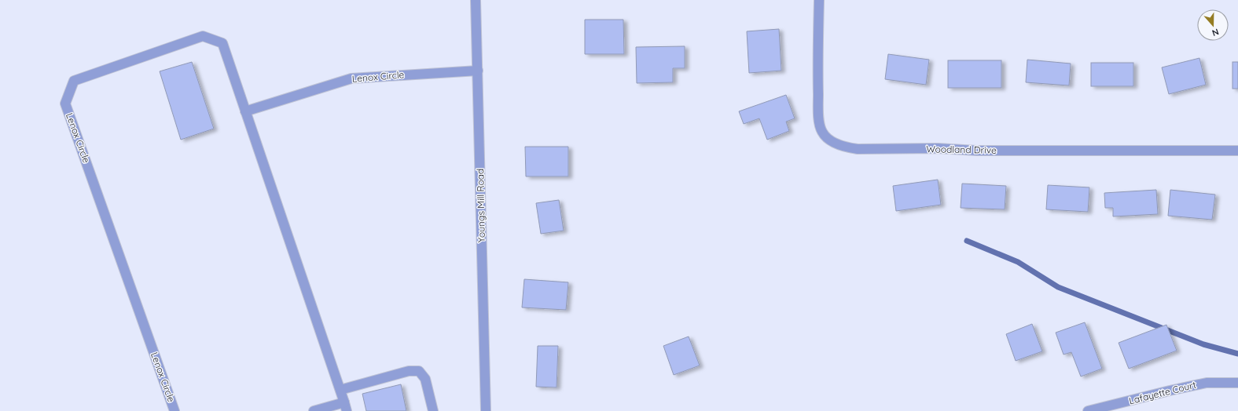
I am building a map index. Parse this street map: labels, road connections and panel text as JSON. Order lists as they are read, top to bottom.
{
  "streets": {
    "street": [
      "Lenox Circle",
      "Woodland Drive",
      "Youngs Mill Road",
      "Lafayette Court"
    ]
  },
  "crossings": [
    ["Lenox Circle", "Youngs Mill Road"]
  ],
  "north": "bottom"
}
